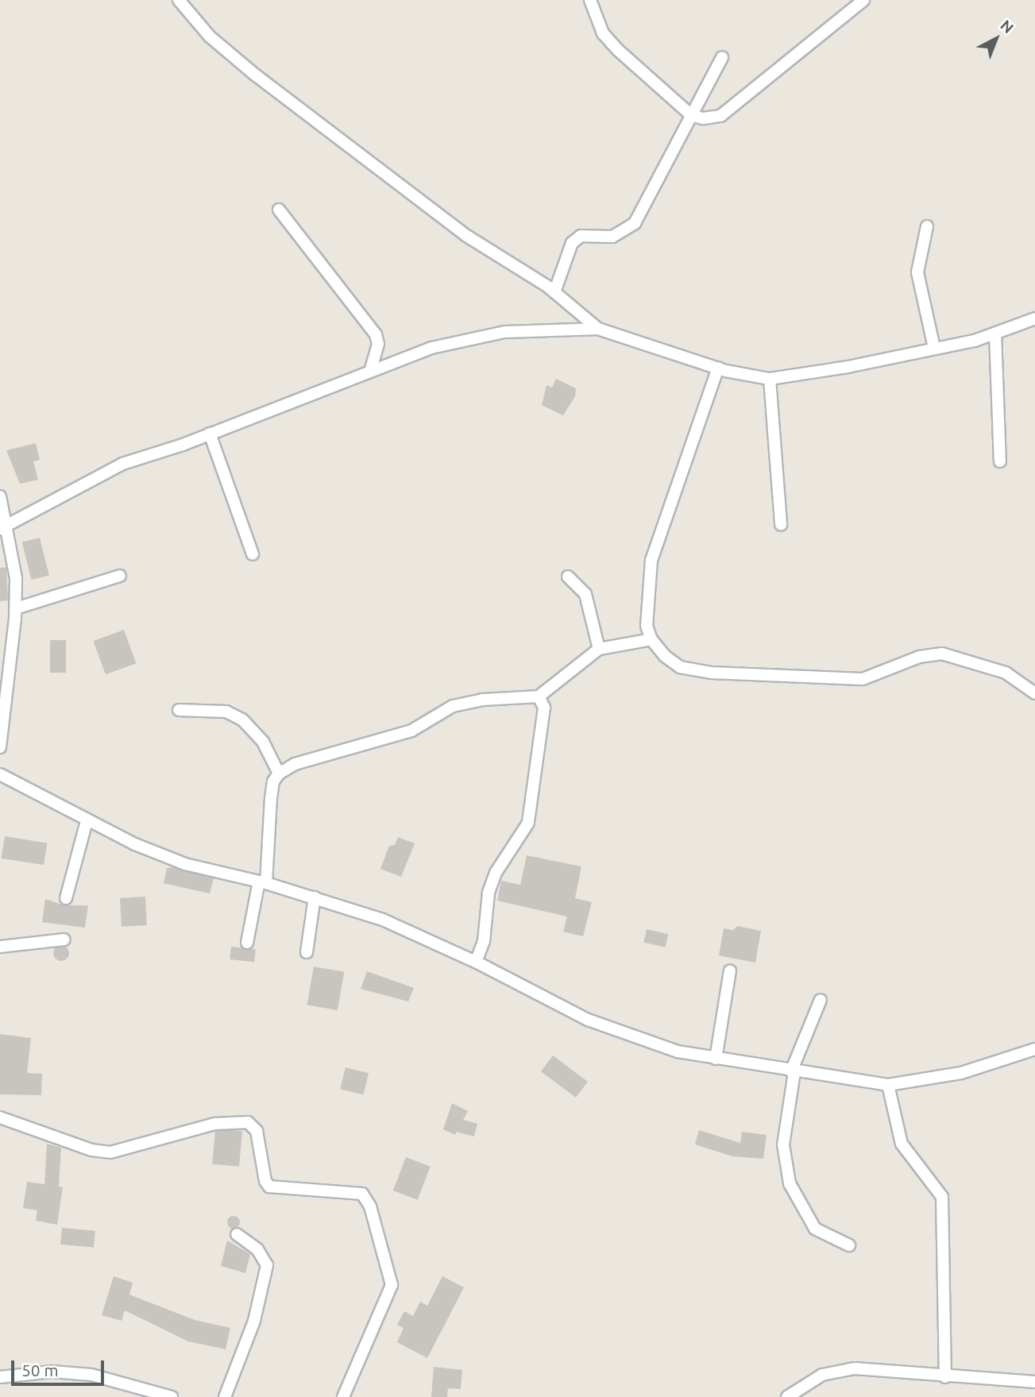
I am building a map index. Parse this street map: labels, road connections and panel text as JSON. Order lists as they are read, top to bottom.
{
  "scale_bar": "50 m",
  "north": "top right"
}
